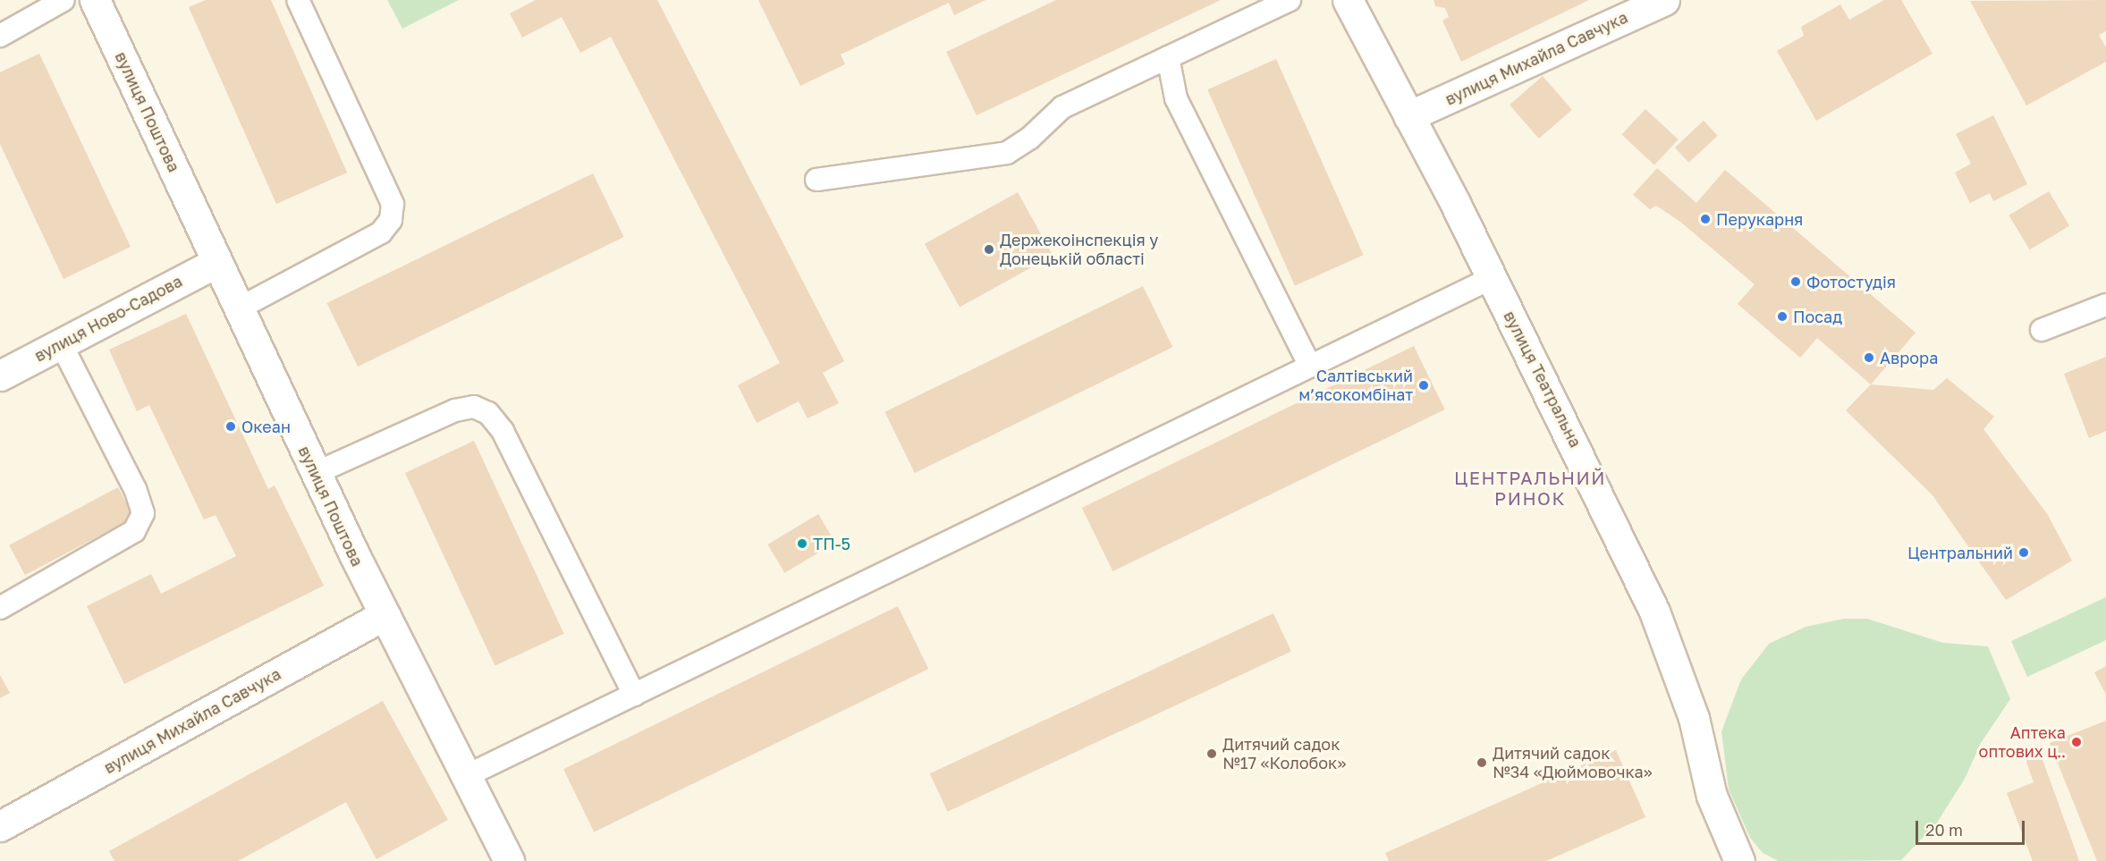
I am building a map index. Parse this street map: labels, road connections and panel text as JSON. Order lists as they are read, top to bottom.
{
  "streets": {
    "street": [
      "вулиця Михайла Савчука",
      "вулиця Поштова",
      "вулиця Ново-Садова",
      "вулиця Театральна"
    ]
  },
  "crossings": [
    ["вулиця Михайла Савчука", "вулиця Поштова"],
    ["вулиця Михайла Савчука", "вулиця Театральна"],
    ["вулиця Поштова", "вулиця Ново-Садова"]
  ],
  "districts": ["ЦЕНТРАЛЬНИЙ РИНОК"],
  "places": [
    "Перукарня",
    "Держекоінспекція у Донецькій області",
    "Фотостудія",
    "Посад",
    "Аврора",
    "Салтівський мʼясокомбінат",
    "Океан",
    "ТП-5",
    "Центральний",
    "Аптека оптових ц‥",
    "Дитячий садок №17 «Колобок»",
    "Дитячий садок №34 «Дюймовочка»"
  ],
  "scale_bar": "20 m"
}
